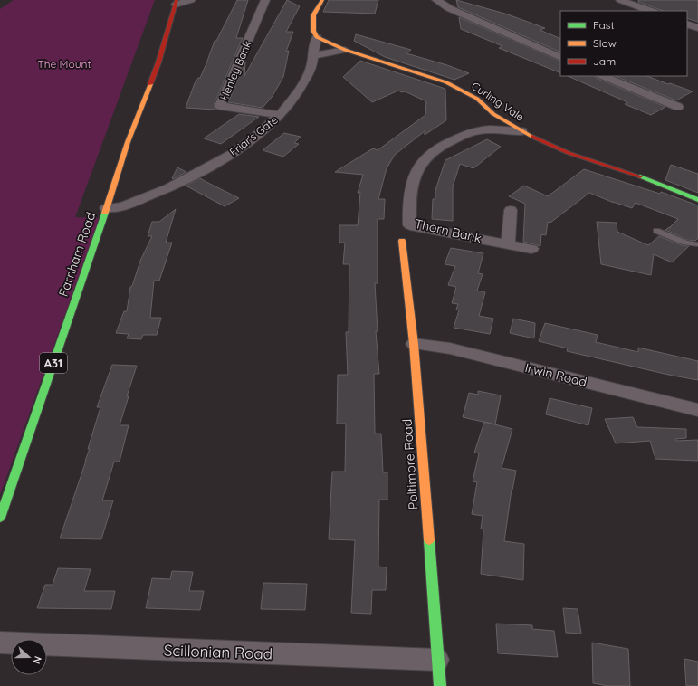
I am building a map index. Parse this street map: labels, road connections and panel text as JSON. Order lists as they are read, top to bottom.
{
  "streets": {
    "street": [
      "Henley Bank",
      "Curling Vale",
      "Friar's Gate",
      "Thorn Bank",
      "Farnham Road",
      "A31",
      "Irwin Road",
      "Poltimore Road",
      "Scillonian Road"
    ]
  },
  "crossings": [
    ["Henley Bank", "Friar's Gate"],
    ["Curling Vale", "Friar's Gate"],
    ["Curling Vale", "Thorn Bank"],
    ["Friar's Gate", "Farnham Road"],
    ["Irwin Road", "Poltimore Road"],
    ["Poltimore Road", "Scillonian Road"]
  ],
  "parks": ["The Mount"],
  "legend": ["Fast", "Slow", "Jam"],
  "north": "right"
}
